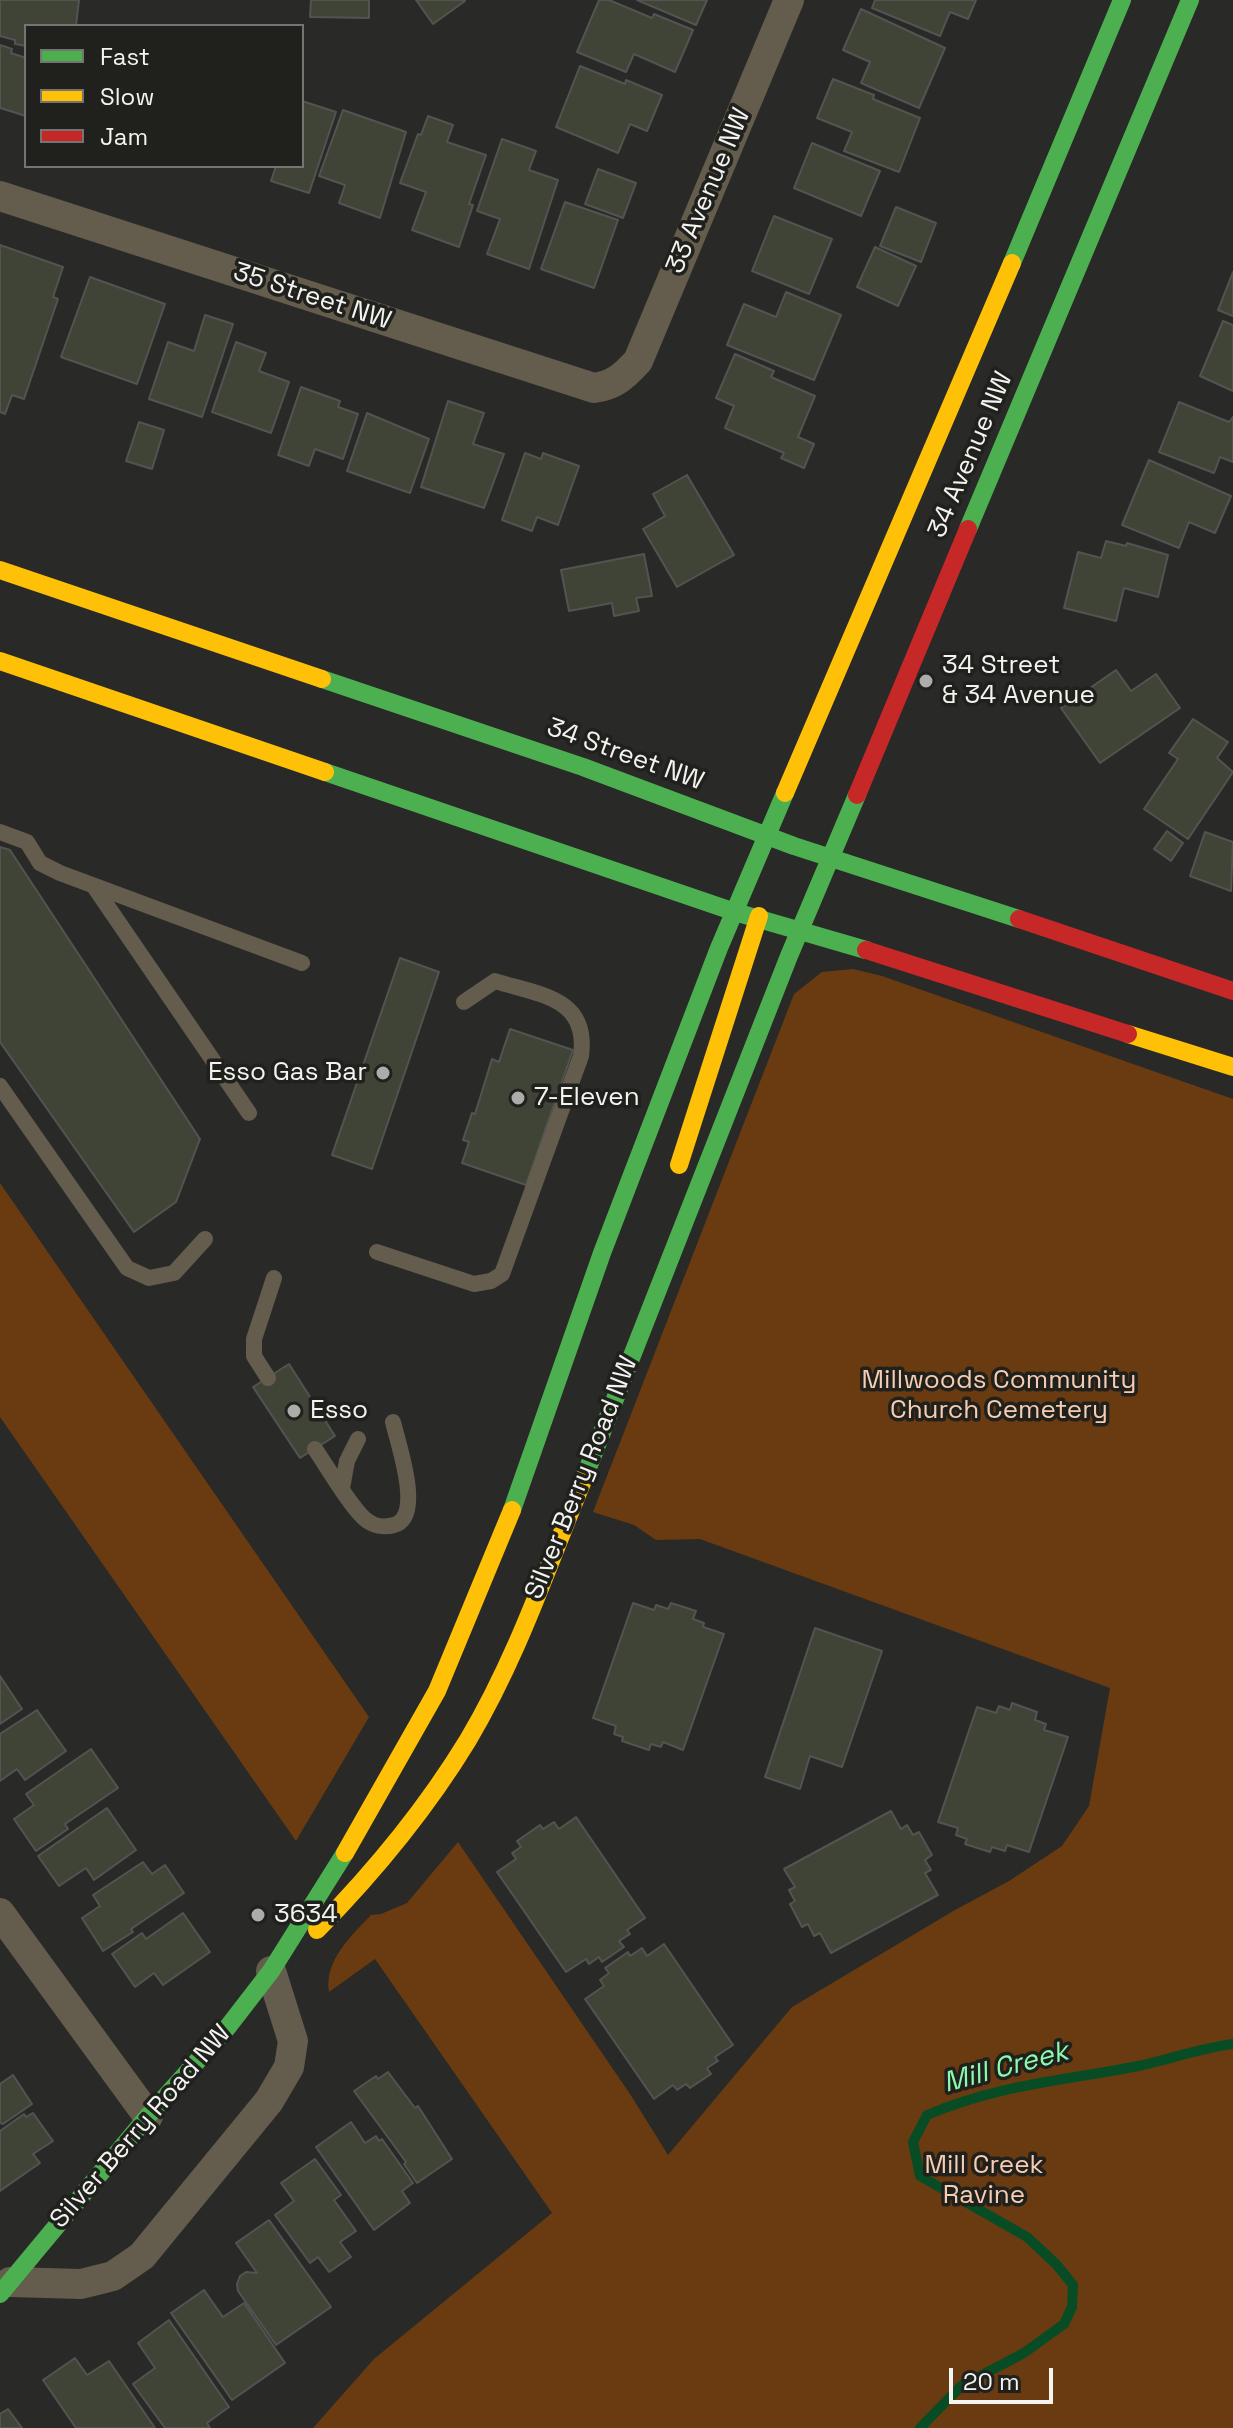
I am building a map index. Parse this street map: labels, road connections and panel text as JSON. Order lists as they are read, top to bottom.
{
  "streets": {
    "main road": ["34 Avenue NW", "34 Street NW", "Silver Berry Road NW"],
    "street": ["33 Avenue NW", "35 Street NW"]
  },
  "crossings": [
    ["33 Avenue NW", "35 Street NW"],
    ["34 Avenue NW", "34 Street NW"],
    ["34 Avenue NW", "Silver Berry Road NW"]
  ],
  "water": ["Mill Creek"],
  "parks": ["Millwoods Community Church Cemetery", "Mill Creek Ravine"],
  "places": [
    "34 Street & 34 Avenue",
    "Esso Gas Bar",
    "7-Eleven",
    "Esso",
    "3634"
  ],
  "legend": ["Fast", "Slow", "Jam"],
  "scale_bar": "20 m"
}
